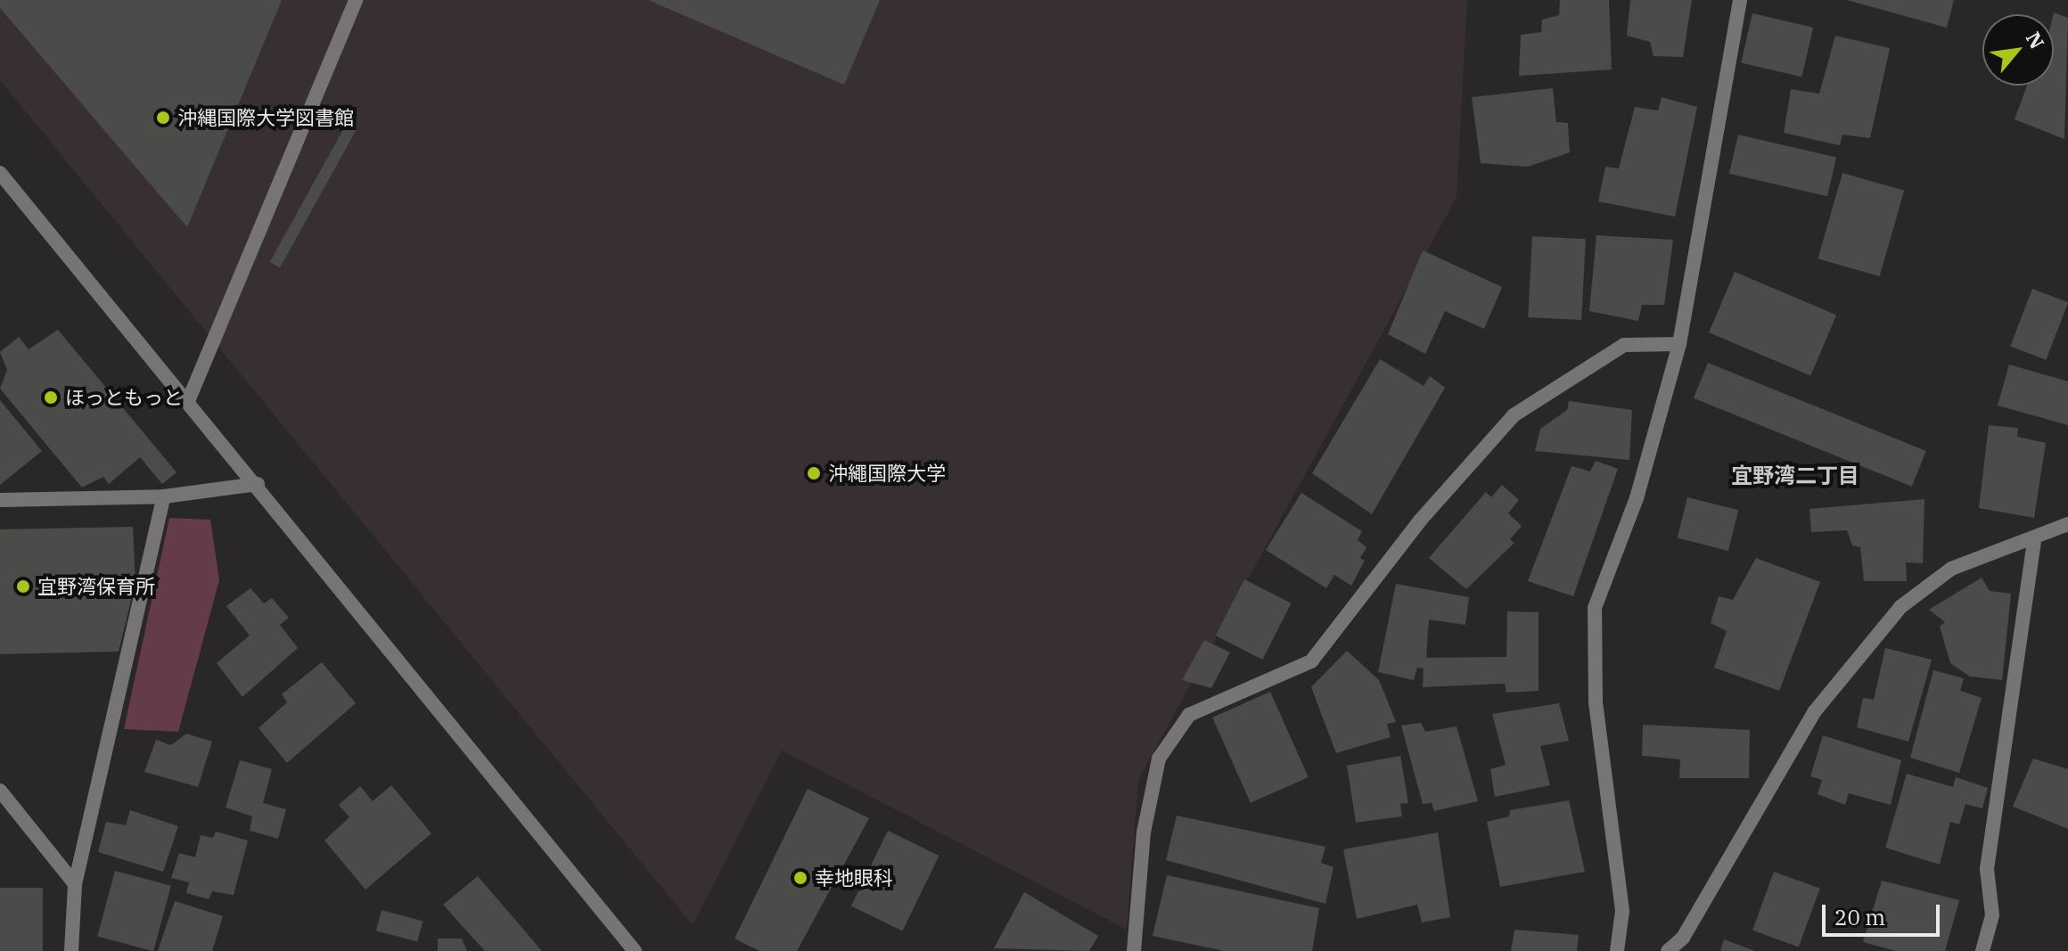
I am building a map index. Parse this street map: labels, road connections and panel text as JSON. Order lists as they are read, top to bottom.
{
  "districts": ["宜野湾二丁目"],
  "places": [
    "沖縄国際大学図書館",
    "ほっともっと",
    "沖繩国際大学",
    "宜野湾保育所",
    "幸地眼科"
  ],
  "scale_bar": "20 m",
  "north": "top right"
}
